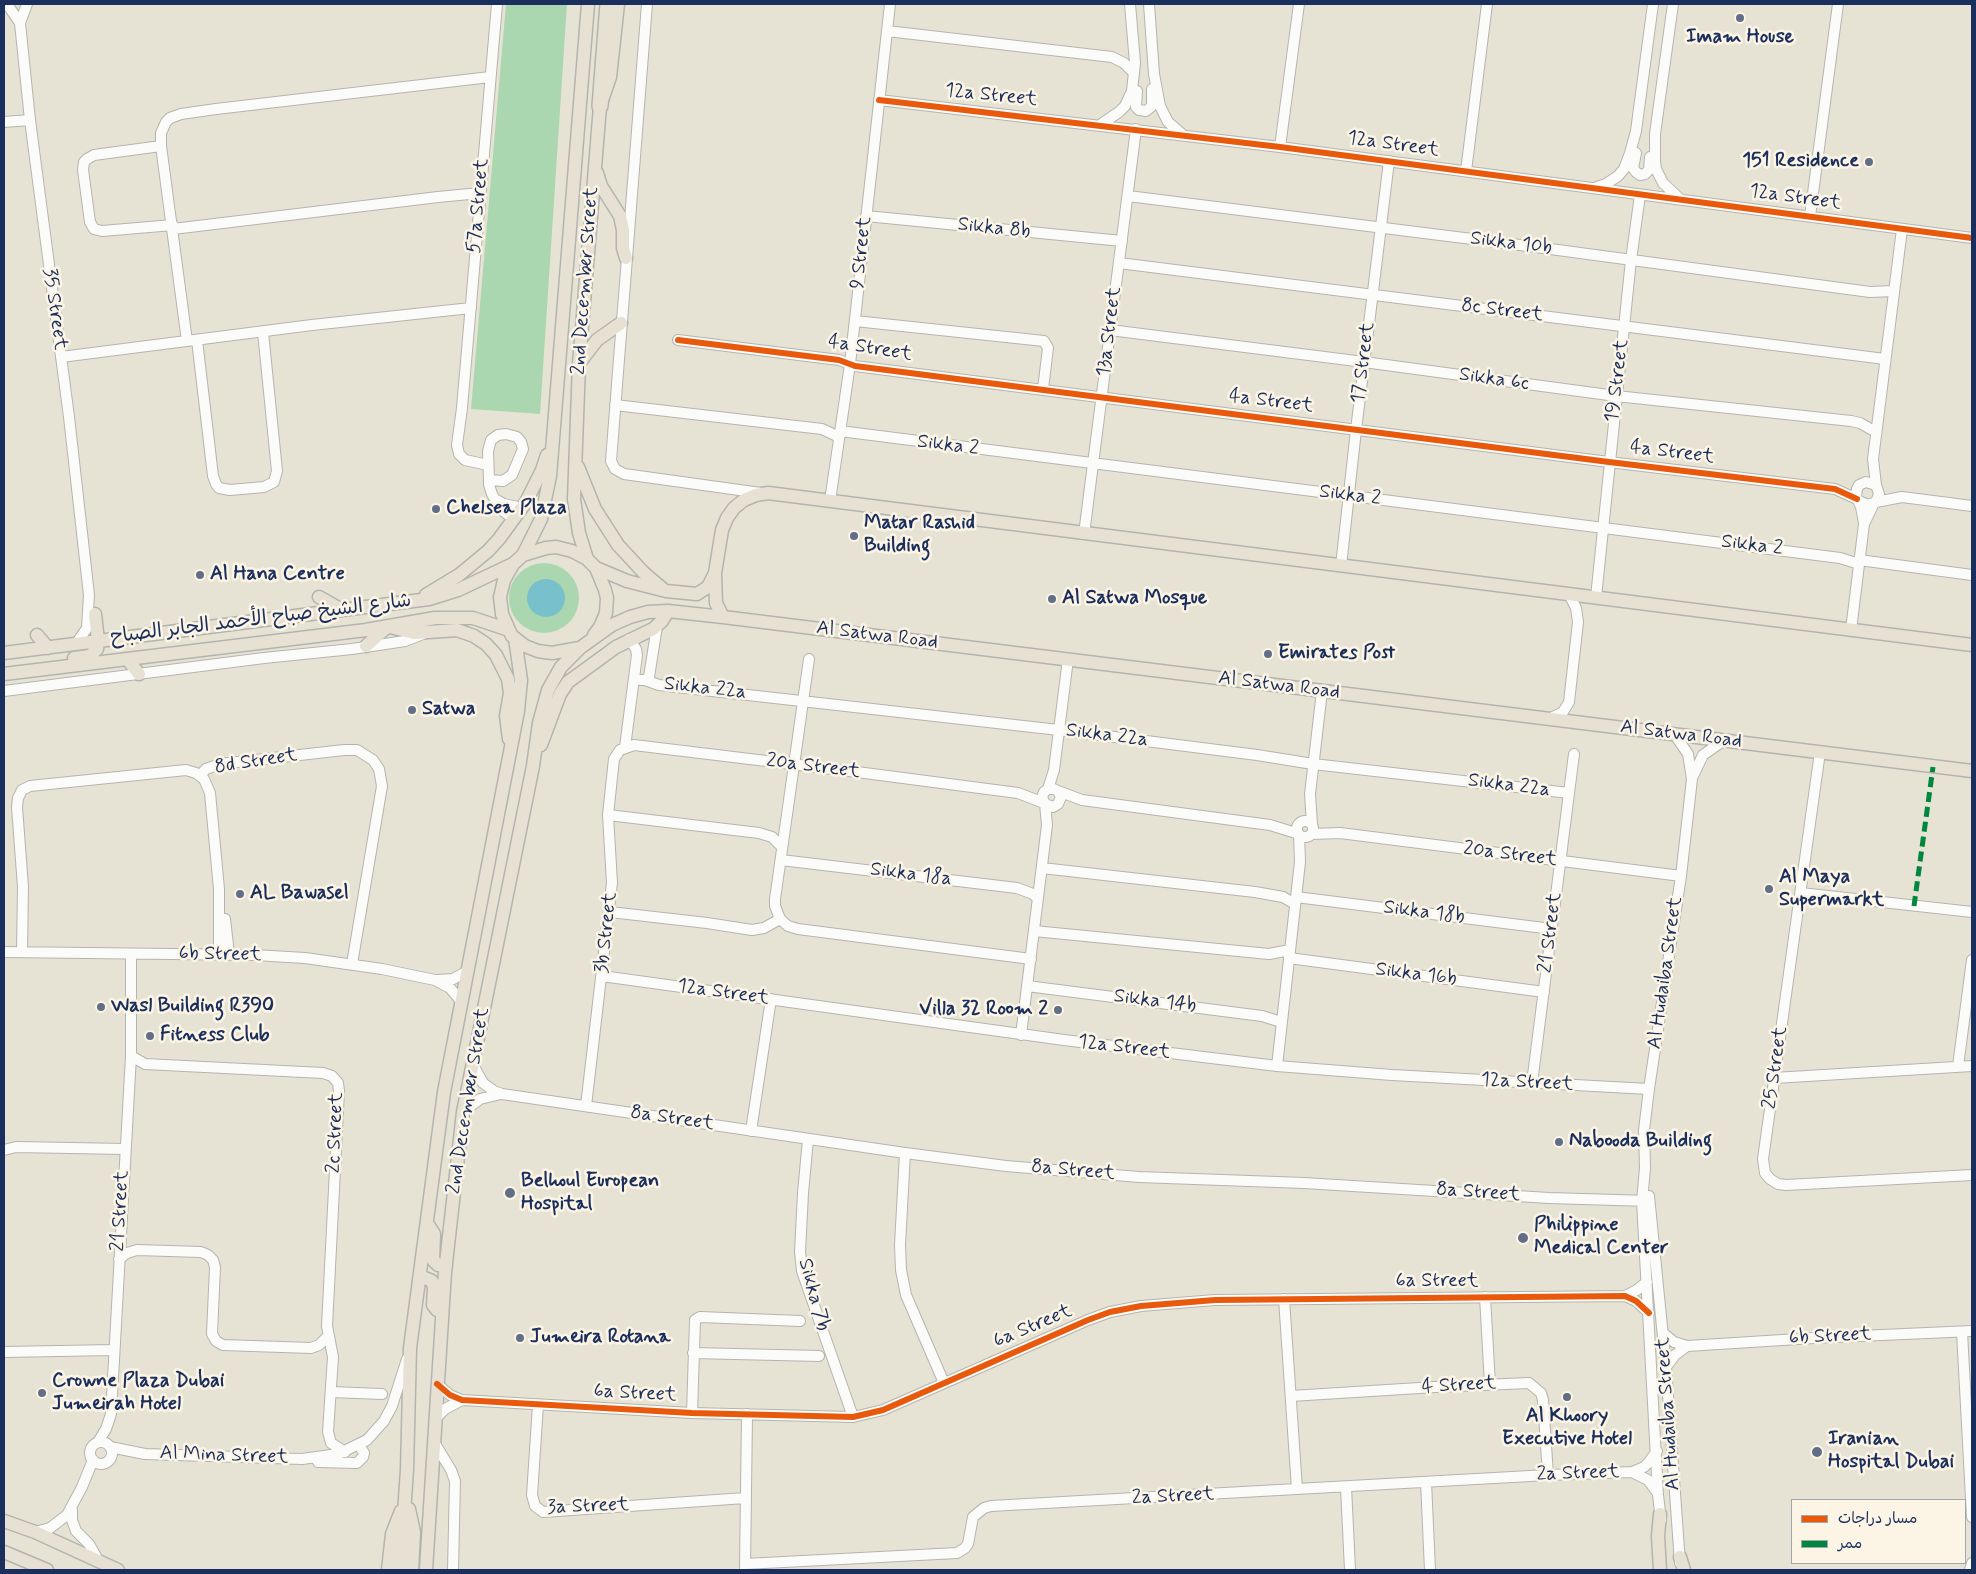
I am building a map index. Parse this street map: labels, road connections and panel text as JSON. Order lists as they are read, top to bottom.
{
  "streets": {
    "main road": ["2nd December Street", "شارع الشيخ صباح الأحمد الجابر الصباح", "Al Satwa Road"],
    "street": [
      "12a Street",
      "57a Street",
      "Sikka 8b",
      "Sikka 10b",
      "9 Street",
      "35 Street",
      "8c Street",
      "13a Street",
      "4a Street",
      "17 Street",
      "Sikka 6c",
      "19 Street",
      "Sikka 2",
      "Sikka 22a",
      "8d Street",
      "20a Street",
      "Sikka 18a",
      "Sikka 18b",
      "3b Street",
      "21 Street",
      "6b Street",
      "Al Hudaiba Street",
      "Sikka 16b",
      "Sikka 14b",
      "25 Street",
      "8a Street",
      "2c Street",
      "6a Street",
      "Sikka 7b",
      "4 Street",
      "Al Mina Street",
      "2a Street",
      "3a Street"
    ]
  },
  "crossings": [
    ["12a Street", "9 Street"],
    ["12a Street", "13a Street"],
    ["12a Street", "17 Street"],
    ["12a Street", "19 Street"],
    ["12a Street", "3b Street"],
    ["12a Street", "21 Street"],
    ["12a Street", "Al Hudaiba Street"],
    ["Sikka 8b", "9 Street"],
    ["Sikka 8b", "13a Street"],
    ["Sikka 10b", "13a Street"],
    ["Sikka 10b", "17 Street"],
    ["Sikka 10b", "19 Street"],
    ["9 Street", "4a Street"],
    ["9 Street", "Sikka 2"],
    ["2nd December Street", "Sikka 2"],
    ["2nd December Street", "شارع الشيخ صباح الأحمد الجابر الصباح"],
    ["2nd December Street", "Al Satwa Road"],
    ["2nd December Street", "6b Street"],
    ["2nd December Street", "8a Street"],
    ["2nd December Street", "6a Street"],
    ["2nd December Street", "Al Mina Street"],
    ["35 Street", "شارع الشيخ صباح الأحمد الجابر الصباح"],
    ["8c Street", "13a Street"],
    ["8c Street", "17 Street"],
    ["8c Street", "19 Street"],
    ["13a Street", "4a Street"],
    ["13a Street", "Sikka 6c"],
    ["13a Street", "Sikka 2"],
    ["4a Street", "17 Street"],
    ["4a Street", "19 Street"],
    ["17 Street", "Sikka 6c"],
    ["17 Street", "Sikka 2"],
    ["Sikka 6c", "19 Street"],
    ["19 Street", "Sikka 2"],
    ["شارع الشيخ صباح الأحمد الجابر الصباح", "Al Satwa Road"],
    ["Al Satwa Road", "Al Hudaiba Street"],
    ["Al Satwa Road", "25 Street"],
    ["Sikka 22a", "21 Street"],
    ["8d Street", "6b Street"],
    ["20a Street", "3b Street"],
    ["20a Street", "21 Street"],
    ["20a Street", "Al Hudaiba Street"],
    ["Sikka 18b", "21 Street"],
    ["3b Street", "8a Street"],
    ["21 Street", "6b Street"],
    ["21 Street", "Sikka 16b"],
    ["21 Street", "2c Street"],
    ["21 Street", "Al Mina Street"],
    ["Al Hudaiba Street", "8a Street"],
    ["Al Hudaiba Street", "2a Street"],
    ["8a Street", "Sikka 7b"],
    ["2c Street", "Al Mina Street"],
    ["6a Street", "Sikka 7b"],
    ["6a Street", "3a Street"],
    ["4 Street", "2a Street"]
  ],
  "places": [
    "Imam House",
    "151 Residence",
    "Chelsea Plaza",
    "Matar Rashid Building",
    "Al Hana Centre",
    "Al Satwa Mosque",
    "Emirates Post",
    "Satwa",
    "Al Maya Supermarkt",
    "AL Bawasel",
    "Wasl Building R390",
    "Villa 32 Room 2",
    "Fitness Club",
    "Nabooda Building",
    "Belhoul European Hospital",
    "Philippine Medical Center",
    "Jumeira Rotana",
    "Crowne Plaza Dubai Jumeirah Hotel",
    "Al Khoory Executive Hotel",
    "Iranian Hospital Dubai"
  ],
  "legend": ["مسار دراجات", "ممر"]
}
